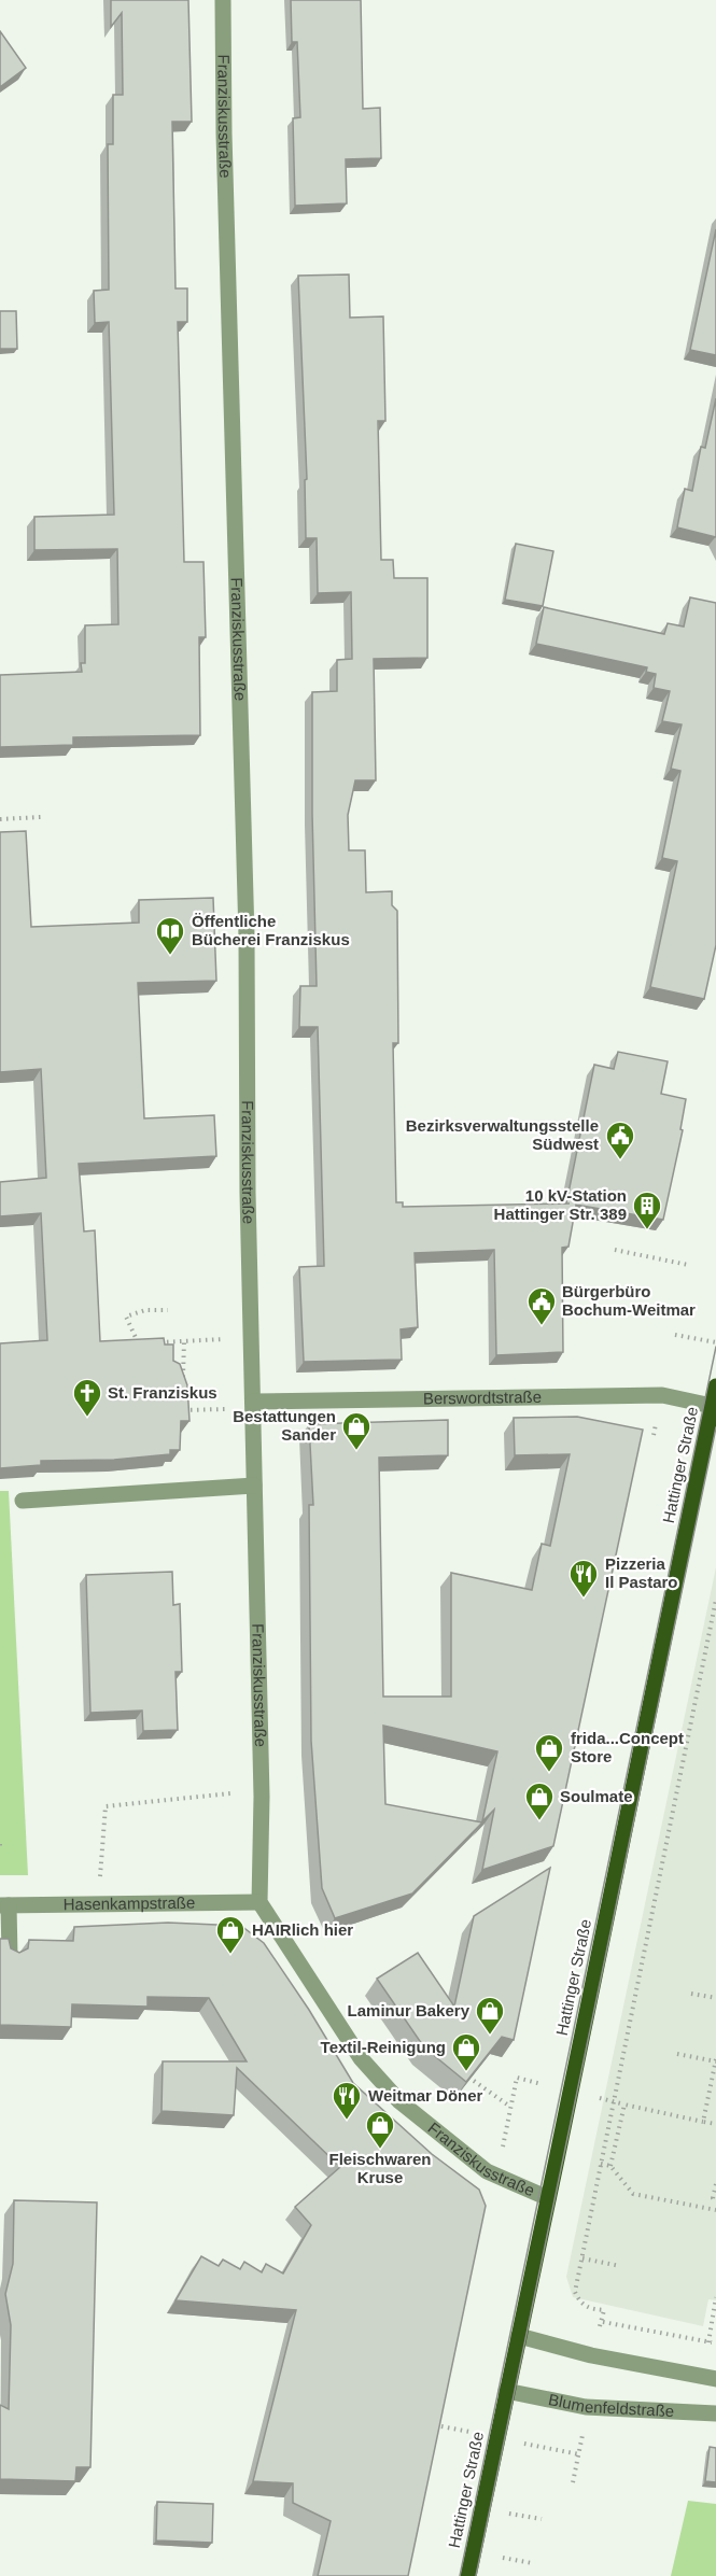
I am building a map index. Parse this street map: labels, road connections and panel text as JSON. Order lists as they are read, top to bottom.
{
  "streets": {
    "main road": ["Hattinger Straße"],
    "street": [
      "Franziskusstraße",
      "Berswordtstraße",
      "Hasenkampstraße",
      "Blumenfeldstraße"
    ]
  },
  "crossings": [
    ["Franziskusstraße", "Berswordtstraße"],
    ["Franziskusstraße", "Hattinger Straße"],
    ["Franziskusstraße", "Hasenkampstraße"],
    ["Berswordtstraße", "Hattinger Straße"],
    ["Hattinger Straße", "Blumenfeldstraße"]
  ],
  "places": {
    "library": ["Öffentliche Bücherei Franziskus"],
    "public building": ["Bezirksverwaltungsstelle Südwest", "Bürgerbüro Bochum-Weitmar"],
    "building": ["10 kV-Station Hattinger Str. 389"],
    "church": ["St. Franziskus"],
    "shop": [
      "Bestattungen Sander",
      "frida...Concept Store",
      "Soulmate",
      "HAIRlich hier",
      "Laminur Bakery",
      "Textil-Reinigung",
      "Fleischwaren Kruse"
    ],
    "restaurant": ["Pizzeria Il Pastaro", "Weitmar Döner"]
  }
}
